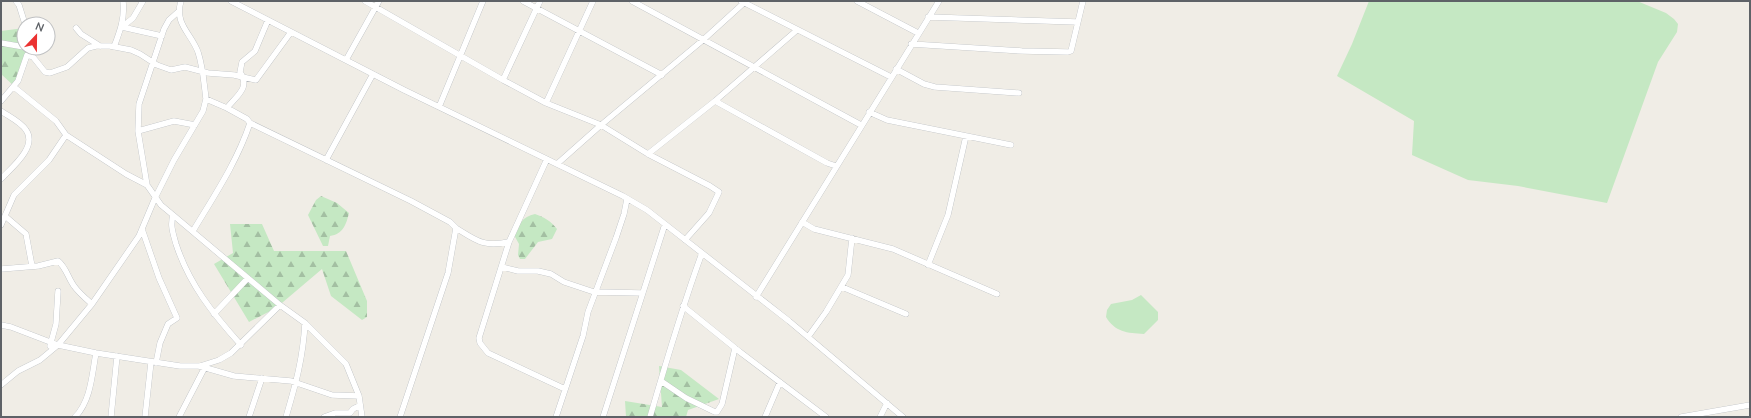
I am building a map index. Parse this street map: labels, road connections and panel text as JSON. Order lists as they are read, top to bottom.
{
  "north": "top"
}
